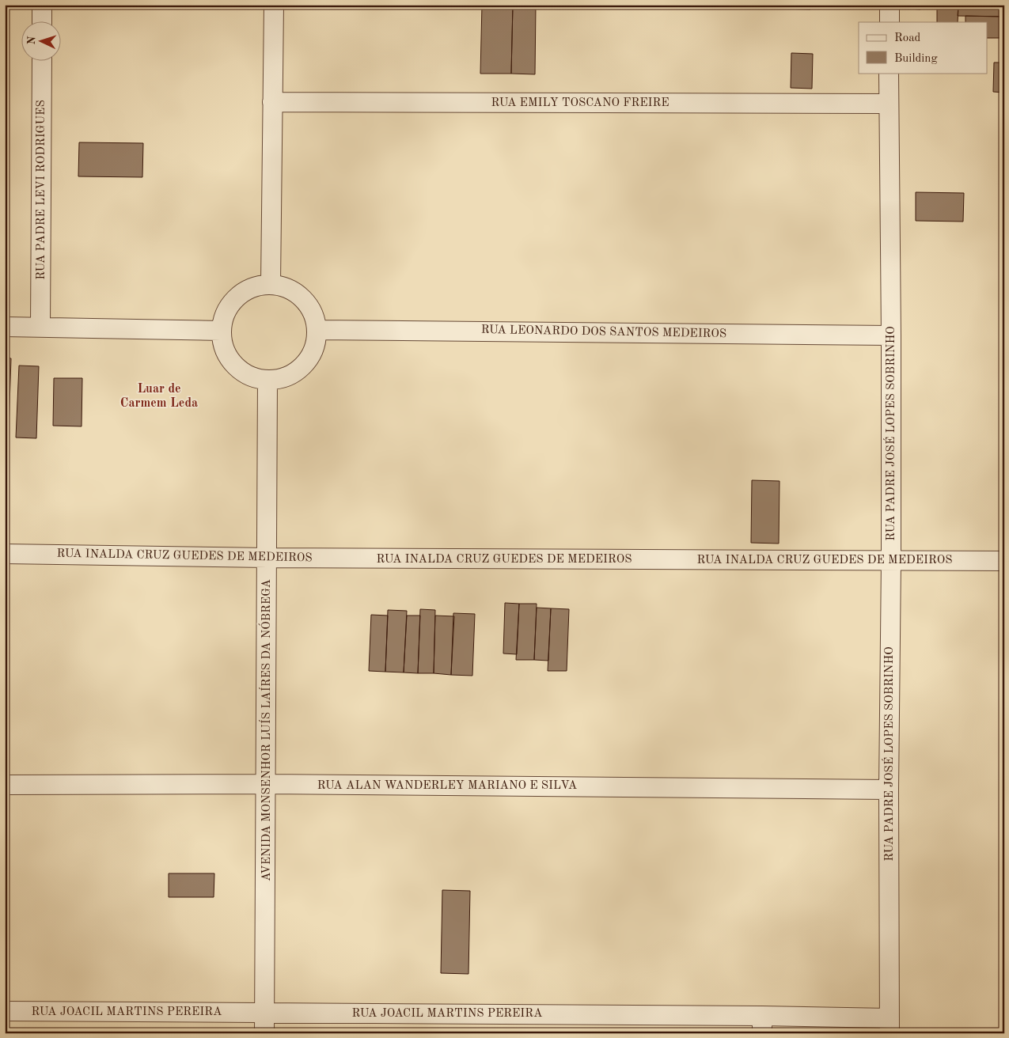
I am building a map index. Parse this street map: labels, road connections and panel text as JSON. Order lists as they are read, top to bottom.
{
  "streets": {
    "street": [
      "RUA EMILY TOSCANO FREIRE",
      "RUA PADRE LEVI RODRIGUES",
      "RUA LEONARDO DOS SANTOS MEDEIROS",
      "RUA PADRE JOSÉ LOPES SOBRINHO",
      "RUA INALDA CRUZ GUEDES DE MEDEIROS",
      "AVENIDA MONSENHOR LUÍS LAÍRES DA NÓBREGA",
      "RUA ALAN WANDERLEY MARIANO E SILVA",
      "RUA JOACIL MARTINS PEREIRA"
    ]
  },
  "crossings": [
    ["RUA EMILY TOSCANO FREIRE", "RUA PADRE JOSÉ LOPES SOBRINHO"],
    ["RUA LEONARDO DOS SANTOS MEDEIROS", "RUA PADRE JOSÉ LOPES SOBRINHO"],
    ["RUA LEONARDO DOS SANTOS MEDEIROS", "AVENIDA MONSENHOR LUÍS LAÍRES DA NÓBREGA"],
    ["RUA PADRE JOSÉ LOPES SOBRINHO", "RUA INALDA CRUZ GUEDES DE MEDEIROS"],
    ["RUA PADRE JOSÉ LOPES SOBRINHO", "RUA ALAN WANDERLEY MARIANO E SILVA"],
    ["RUA PADRE JOSÉ LOPES SOBRINHO", "RUA JOACIL MARTINS PEREIRA"],
    ["RUA INALDA CRUZ GUEDES DE MEDEIROS", "AVENIDA MONSENHOR LUÍS LAÍRES DA NÓBREGA"],
    ["AVENIDA MONSENHOR LUÍS LAÍRES DA NÓBREGA", "RUA ALAN WANDERLEY MARIANO E SILVA"],
    ["AVENIDA MONSENHOR LUÍS LAÍRES DA NÓBREGA", "RUA JOACIL MARTINS PEREIRA"]
  ],
  "districts": ["Luar de Carmem Leda"],
  "legend": ["Road", "Building"],
  "north": "left"
}
